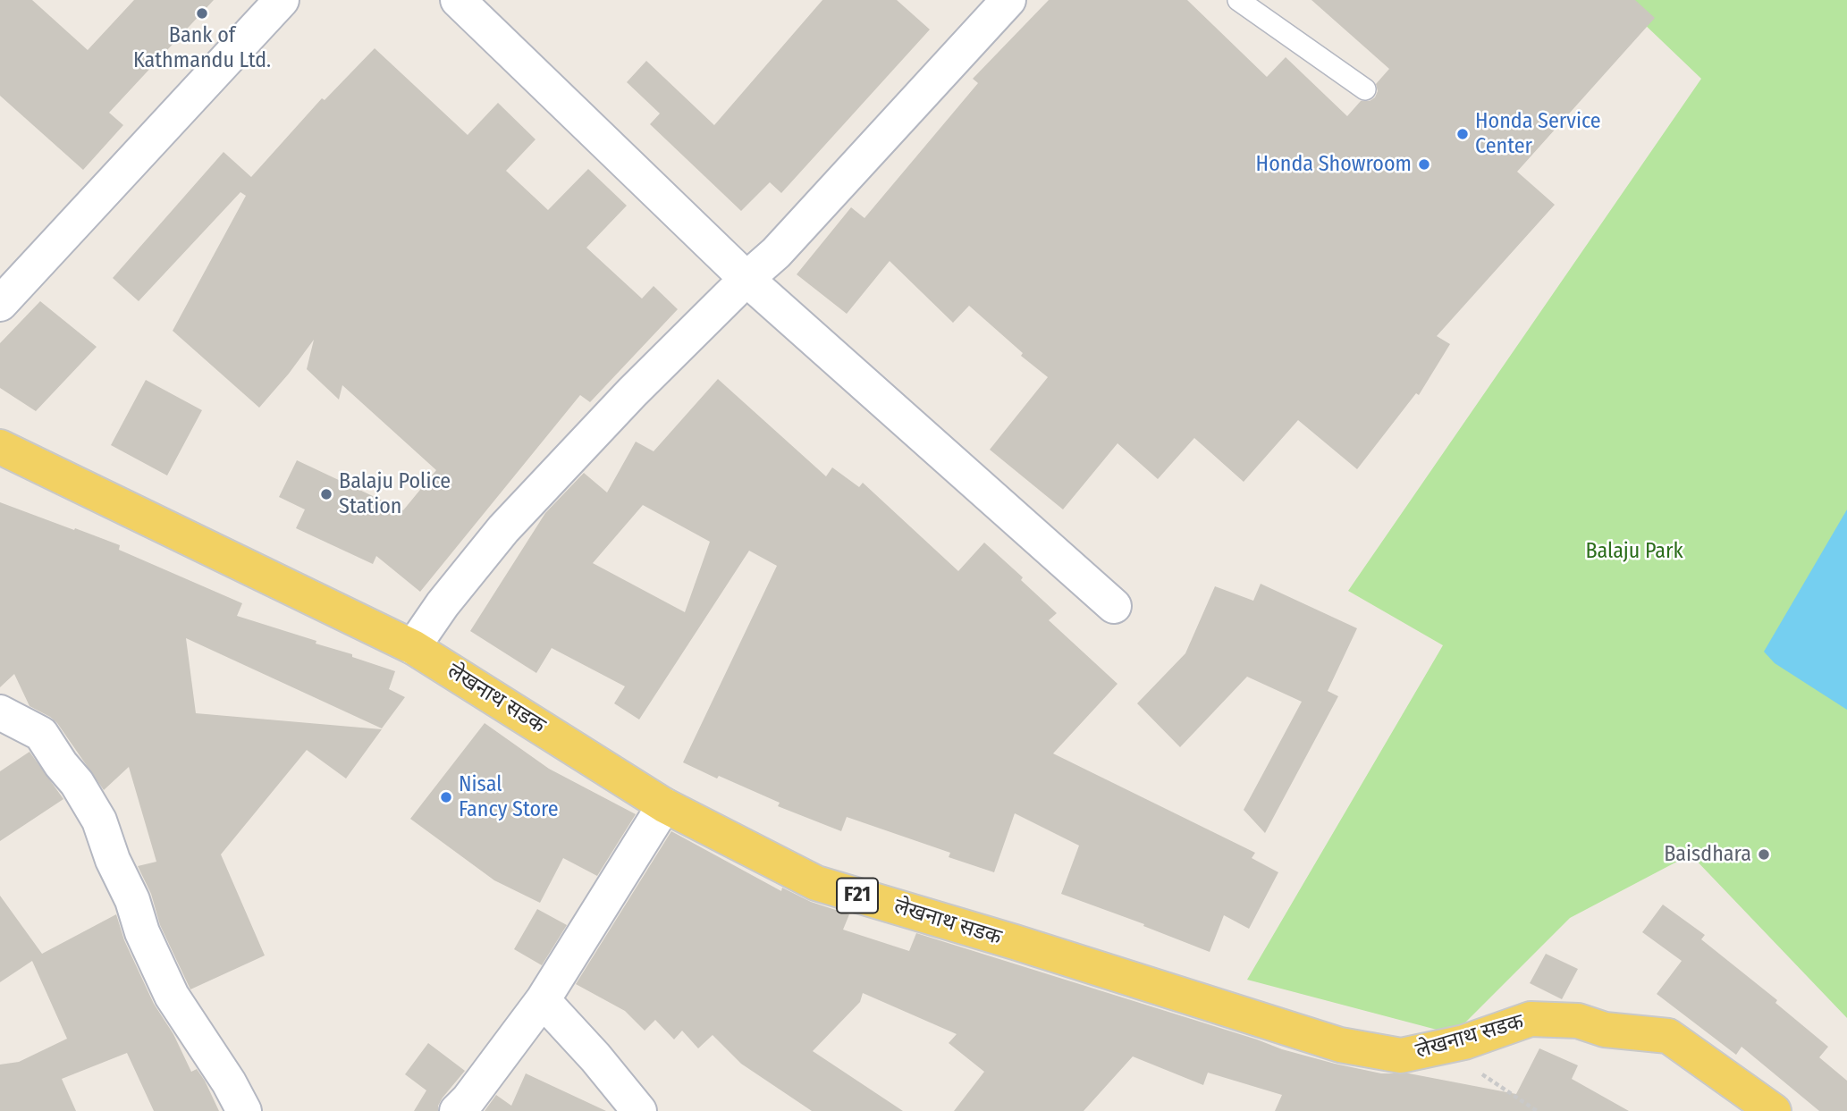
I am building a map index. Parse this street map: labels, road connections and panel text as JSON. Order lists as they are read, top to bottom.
{
  "streets": {
    "main road": ["लेखनाथ सडक", "F21"]
  },
  "parks": ["Balaju Park"],
  "places": [
    "Bank of Kathmandu Ltd.",
    "Honda Service Center",
    "Honda Showroom",
    "Balaju Police Station",
    "Nisal Fancy Store",
    "Baisdhara"
  ]
}
